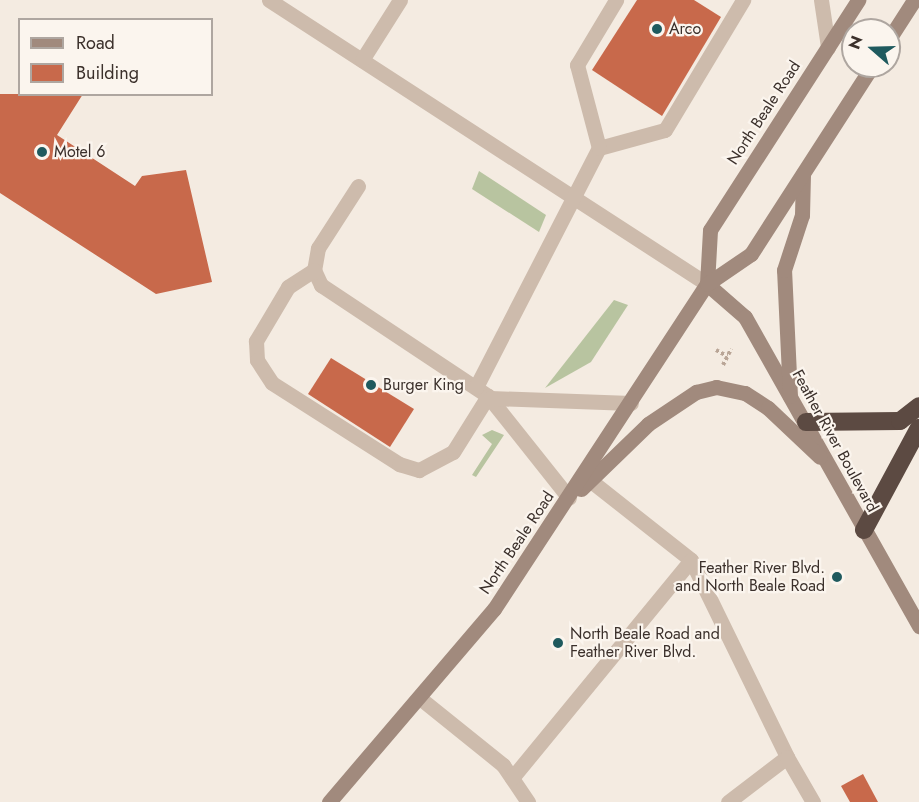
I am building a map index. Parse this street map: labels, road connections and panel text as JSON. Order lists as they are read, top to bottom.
{
  "streets": {
    "main road": ["North Beale Road", "Feather River Boulevard"]
  },
  "crossings": [
    ["North Beale Road", "Feather River Boulevard"]
  ],
  "places": [
    "Arco",
    "Motel 6",
    "Burger King",
    "Feather River Blvd. and North Beale Road",
    "North Beale Road and Feather River Blvd."
  ],
  "legend": ["Road", "Building"],
  "north": "left"
}
